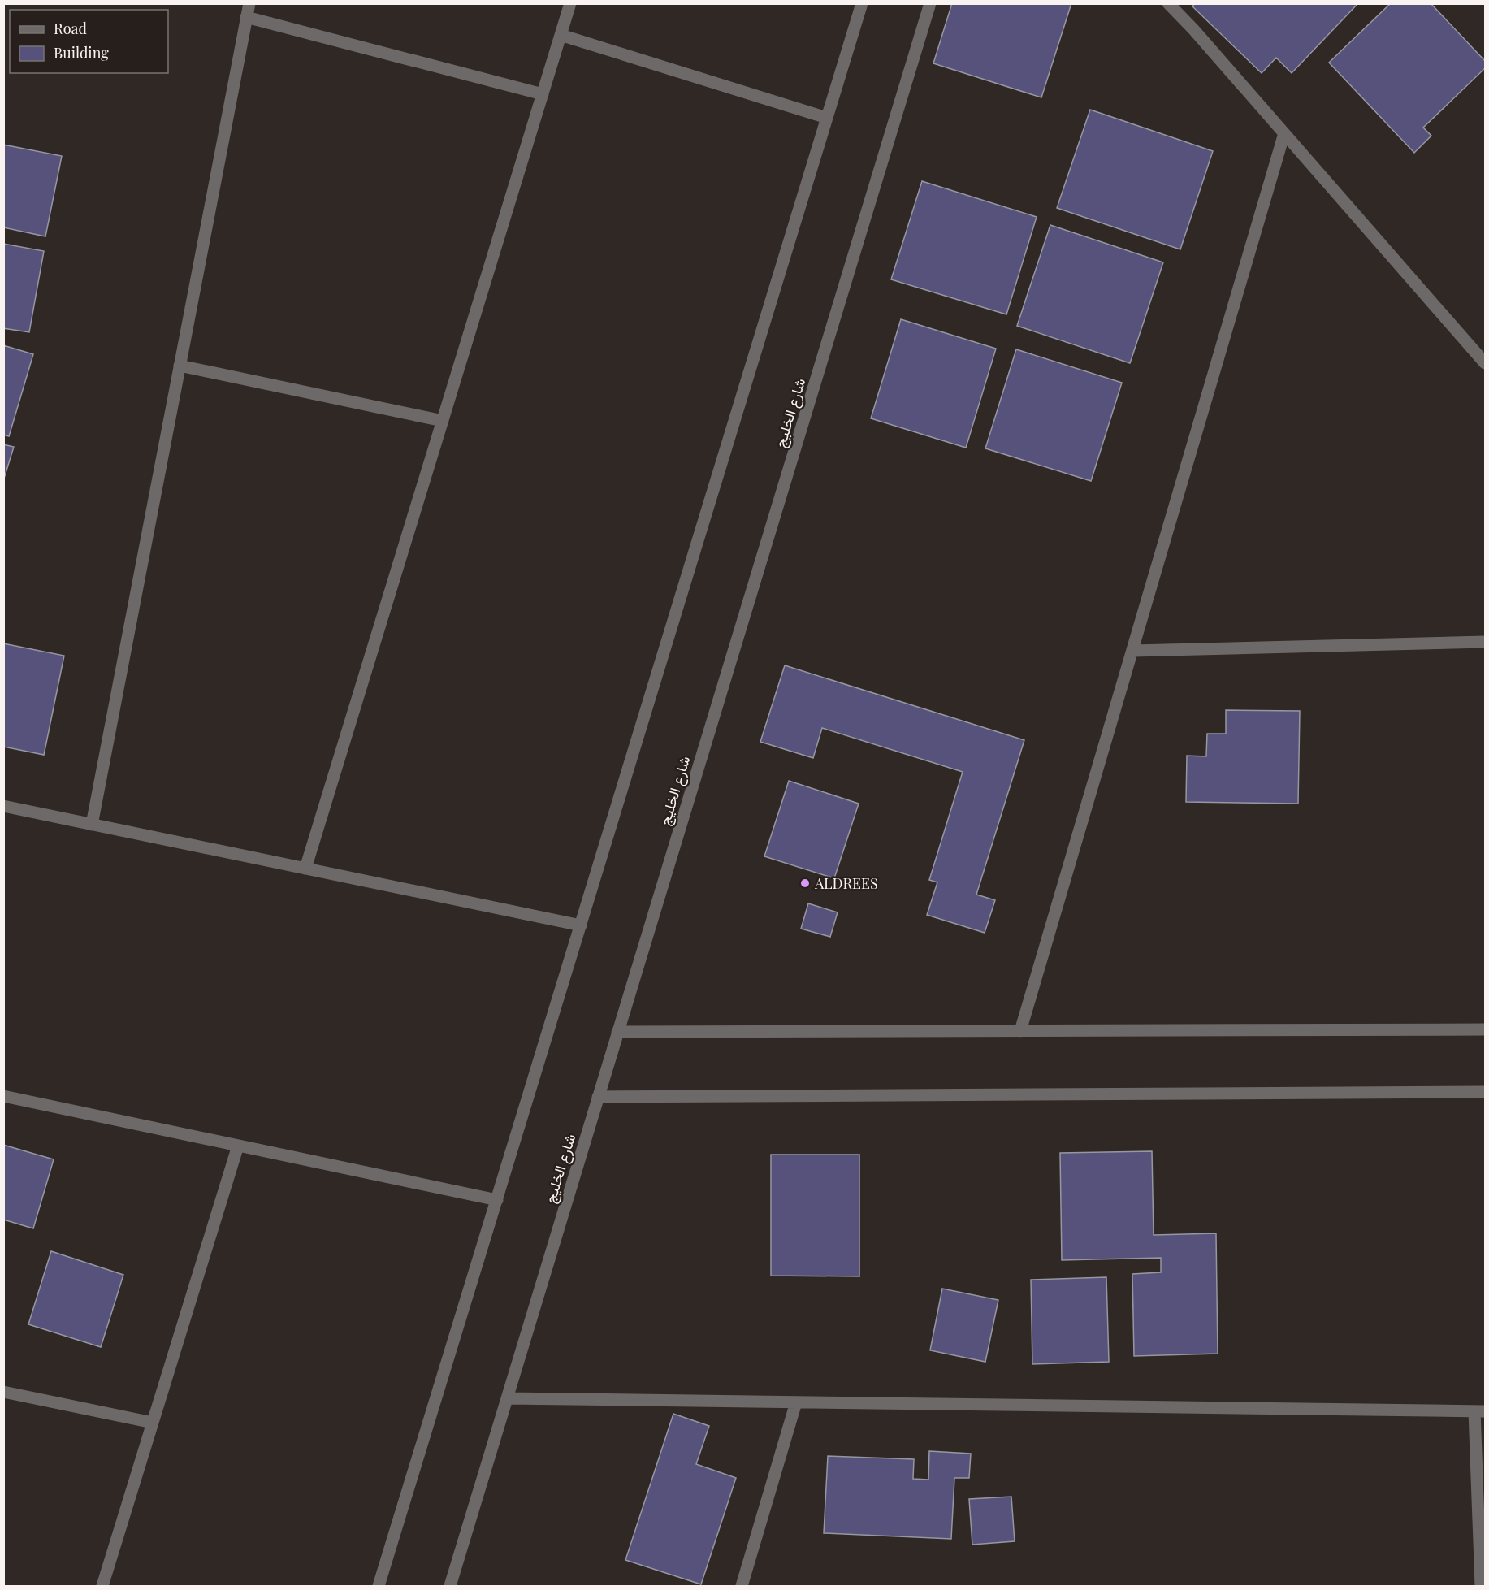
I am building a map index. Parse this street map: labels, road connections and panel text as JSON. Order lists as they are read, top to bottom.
{
  "streets": {
    "street": ["شارع الخليج"]
  },
  "places": ["ALDREES"],
  "legend": ["Road", "Building"]
}
